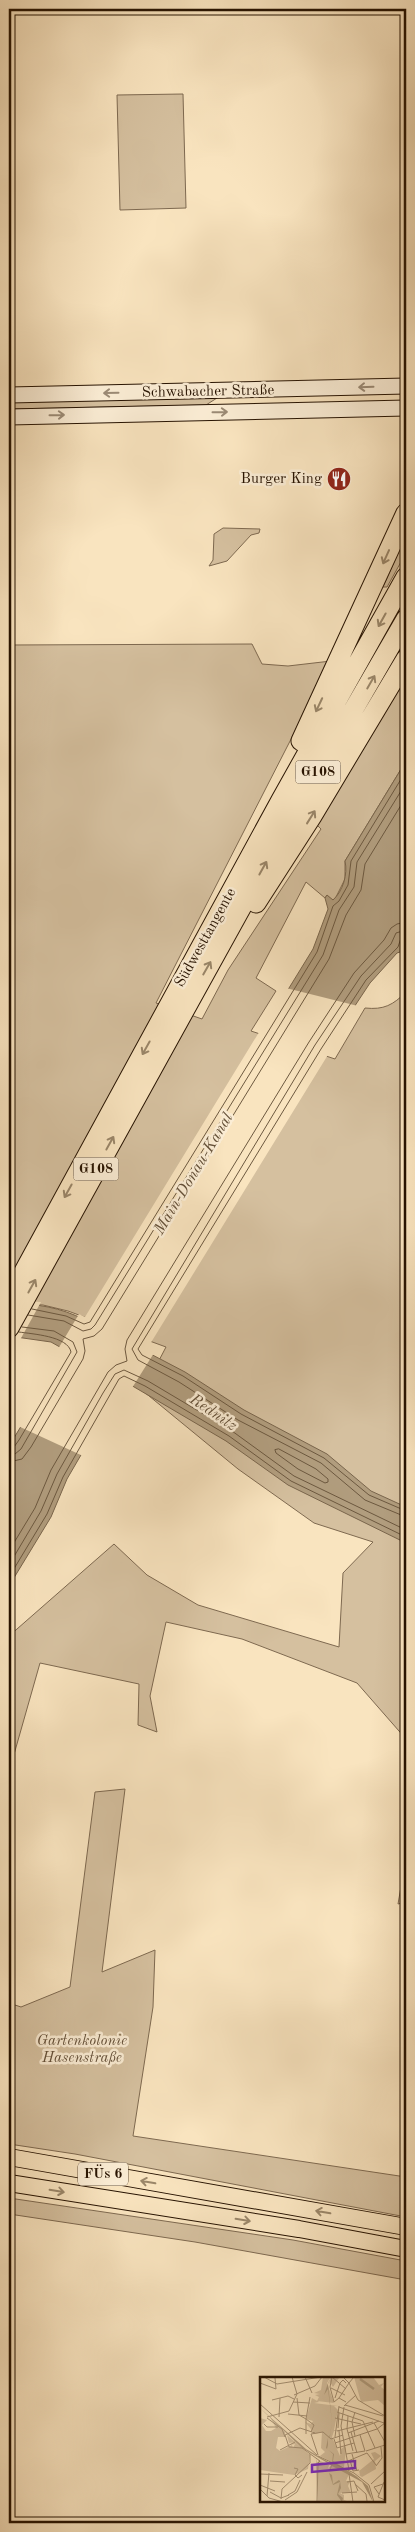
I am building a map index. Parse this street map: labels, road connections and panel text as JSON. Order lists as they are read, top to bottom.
{
  "streets": {
    "highway": ["G108", "Südwesttangente"],
    "main road": ["Schwabacher Straße", "FÜs 6"]
  },
  "water": ["Main-Donau-Kanal", "Rednitz"],
  "parks": ["Gartenkolonie Hasenstraße"],
  "places": {
    "restaurant": ["Burger King"]
  }
}
